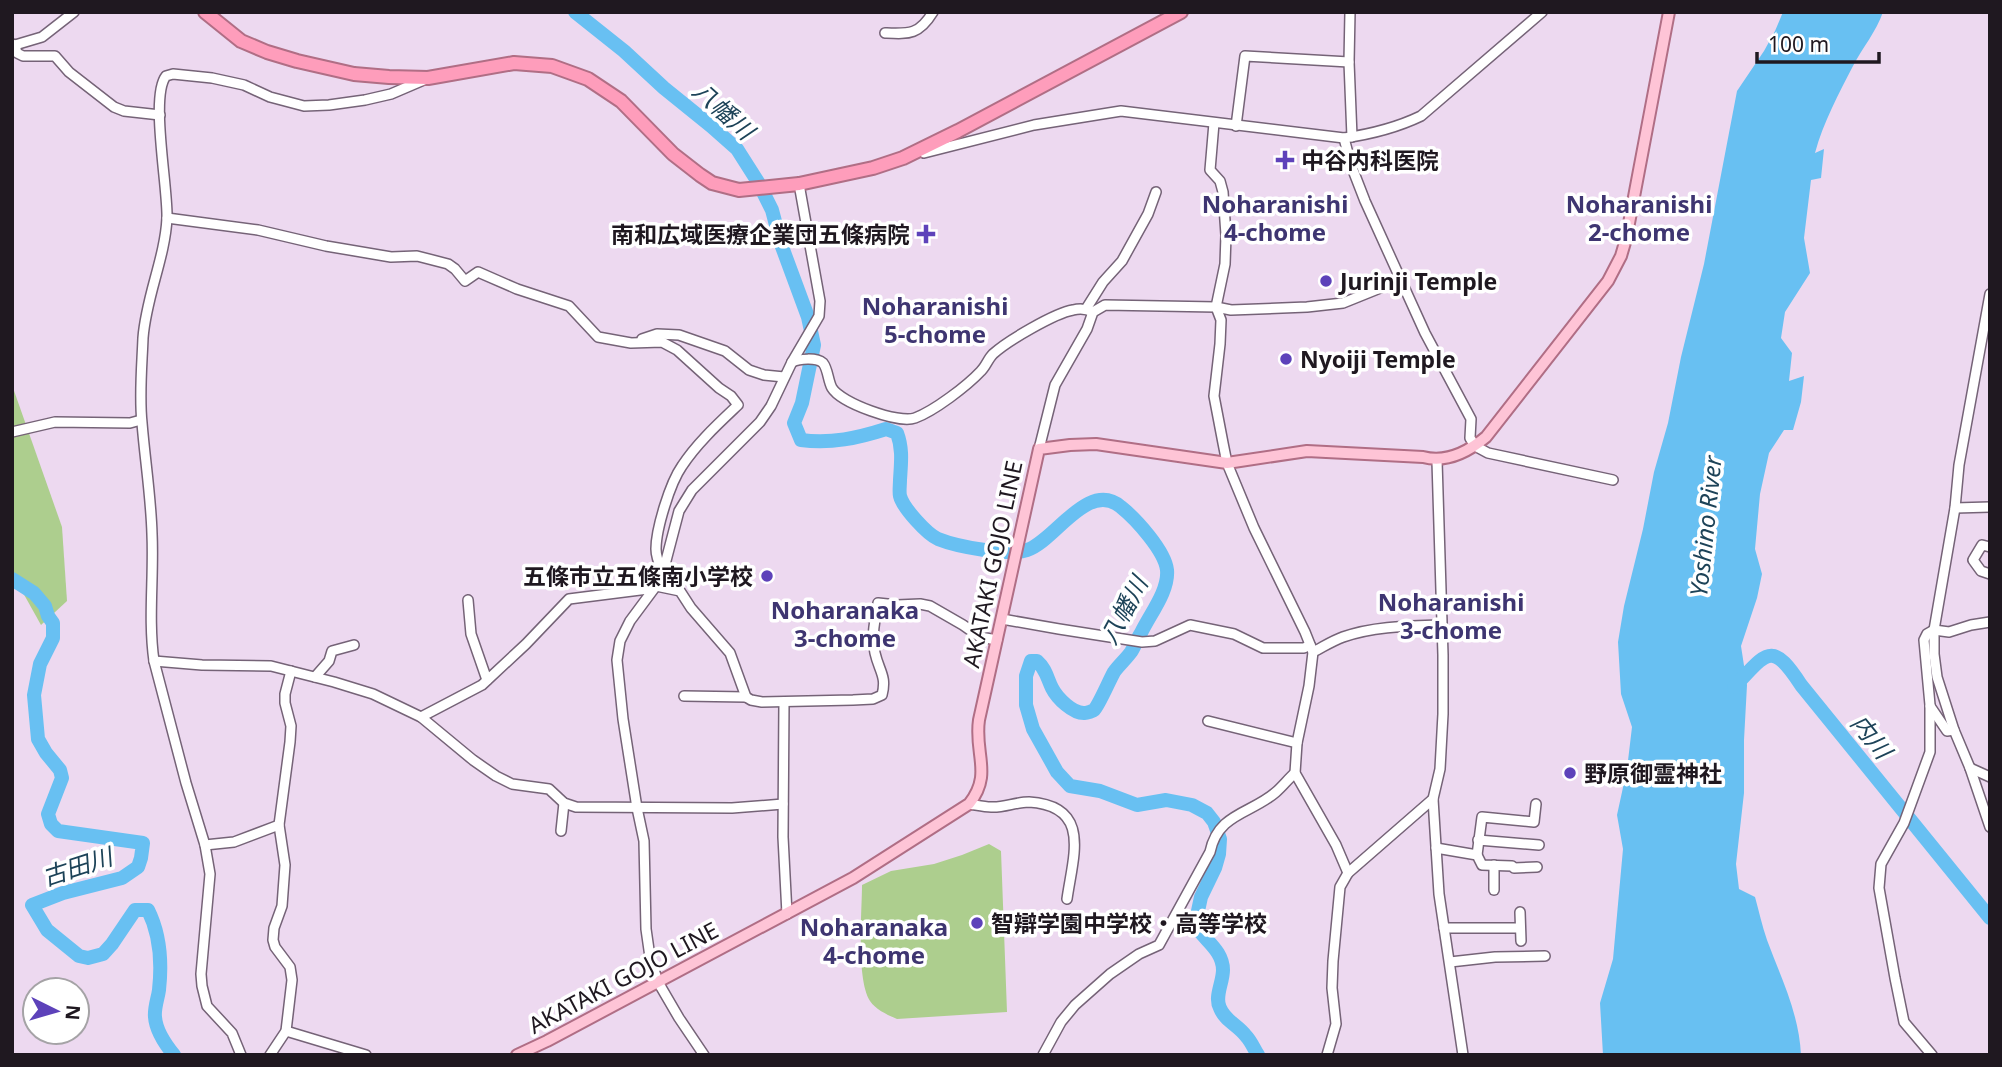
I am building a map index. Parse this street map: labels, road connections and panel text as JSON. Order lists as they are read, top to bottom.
{
  "streets": {
    "main road": ["AKATAKI GOJO LINE"]
  },
  "districts": [
    "Noharanishi 4-chome",
    "Noharanishi 2-chome",
    "Noharanishi 5-chome",
    "Noharanishi 3-chome",
    "Noharanaka 3-chome",
    "Noharanaka 4-chome"
  ],
  "water": [
    "八幡川",
    "Yoshino River",
    "内川",
    "古田川"
  ],
  "places": {
    "health": ["中谷内科医院", "南和広域医療企業団五條病院"],
    "other": [
      "Jurinji Temple",
      "Nyoiji Temple",
      "五條市立五條南小学校",
      "野原御霊神社",
      "智辯学園中学校・高等学校"
    ]
  },
  "scale_bar": "100 m",
  "north": "right"
}
